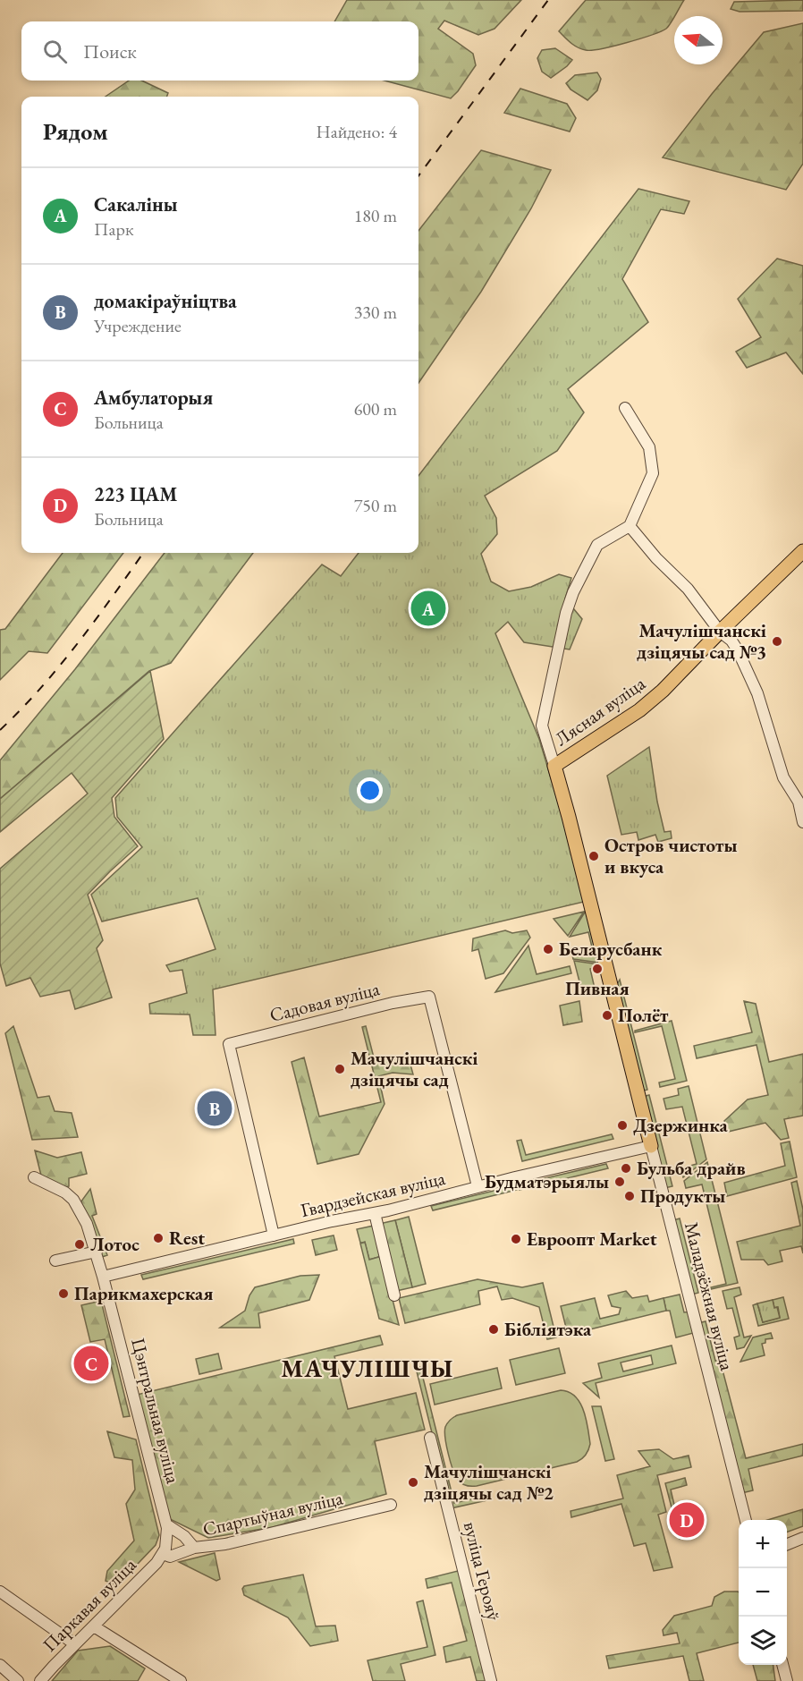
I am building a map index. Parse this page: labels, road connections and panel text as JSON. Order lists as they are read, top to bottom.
{
  "streets": {
    "main road": ["Лясная вуліца", "Маладзёжная вуліца"],
    "street": [
      "Садовая вуліца",
      "Гвардзейская вуліца",
      "Цэнтральная вуліца",
      "Спартыўная вуліца",
      "вуліца Герояў",
      "Паркавая вуліца"
    ]
  },
  "crossings": [
    ["Лясная вуліца", "Маладзёжная вуліца"],
    ["Садовая вуліца", "Гвардзейская вуліца"],
    ["Гвардзейская вуліца", "Маладзёжная вуліца"],
    ["Гвардзейская вуліца", "Цэнтральная вуліца"],
    ["Цэнтральная вуліца", "Спартыўная вуліца"],
    ["Цэнтральная вуліца", "Паркавая вуліца"],
    ["Спартыўная вуліца", "Паркавая вуліца"]
  ],
  "districts": ["МАЧУЛІШЧЫ"],
  "places": [
    "Мачулішчанскі дзіцячы сад №3",
    "Остров чистоты и вкуса",
    "Беларусбанк",
    "Пивная",
    "Полёт",
    "Мачулішчанскі дзіцячы сад",
    "Дзержинка",
    "Бульба драйв",
    "Будматэрыялы",
    "Продукты",
    "Rest",
    "Евроопт Market",
    "Лотос",
    "Парикмахерская",
    "Бібліятэка",
    "Мачулішчанскі дзіцячы сад №2"
  ],
  "north": "left",
  "page": {
    "search": "Поиск",
    "heading": ["Рядом", "Найдено: 4"],
    "list": [
      {
        "mark": "A",
        "name": "Сакаліны",
        "note": "Парк",
        "value": "180 m"
      },
      {
        "mark": "B",
        "name": "домакіраўніцтва",
        "note": "Учреждение",
        "value": "330 m"
      },
      {
        "mark": "C",
        "name": "Амбулаторыя",
        "note": "Больница",
        "value": "600 m"
      },
      {
        "mark": "D",
        "name": "223 ЦAM",
        "note": "Больница",
        "value": "750 m"
      }
    ],
    "pins": [
      "A",
      "B",
      "C",
      "D"
    ],
    "map_buttons": ["+", "−"]
  }
}
